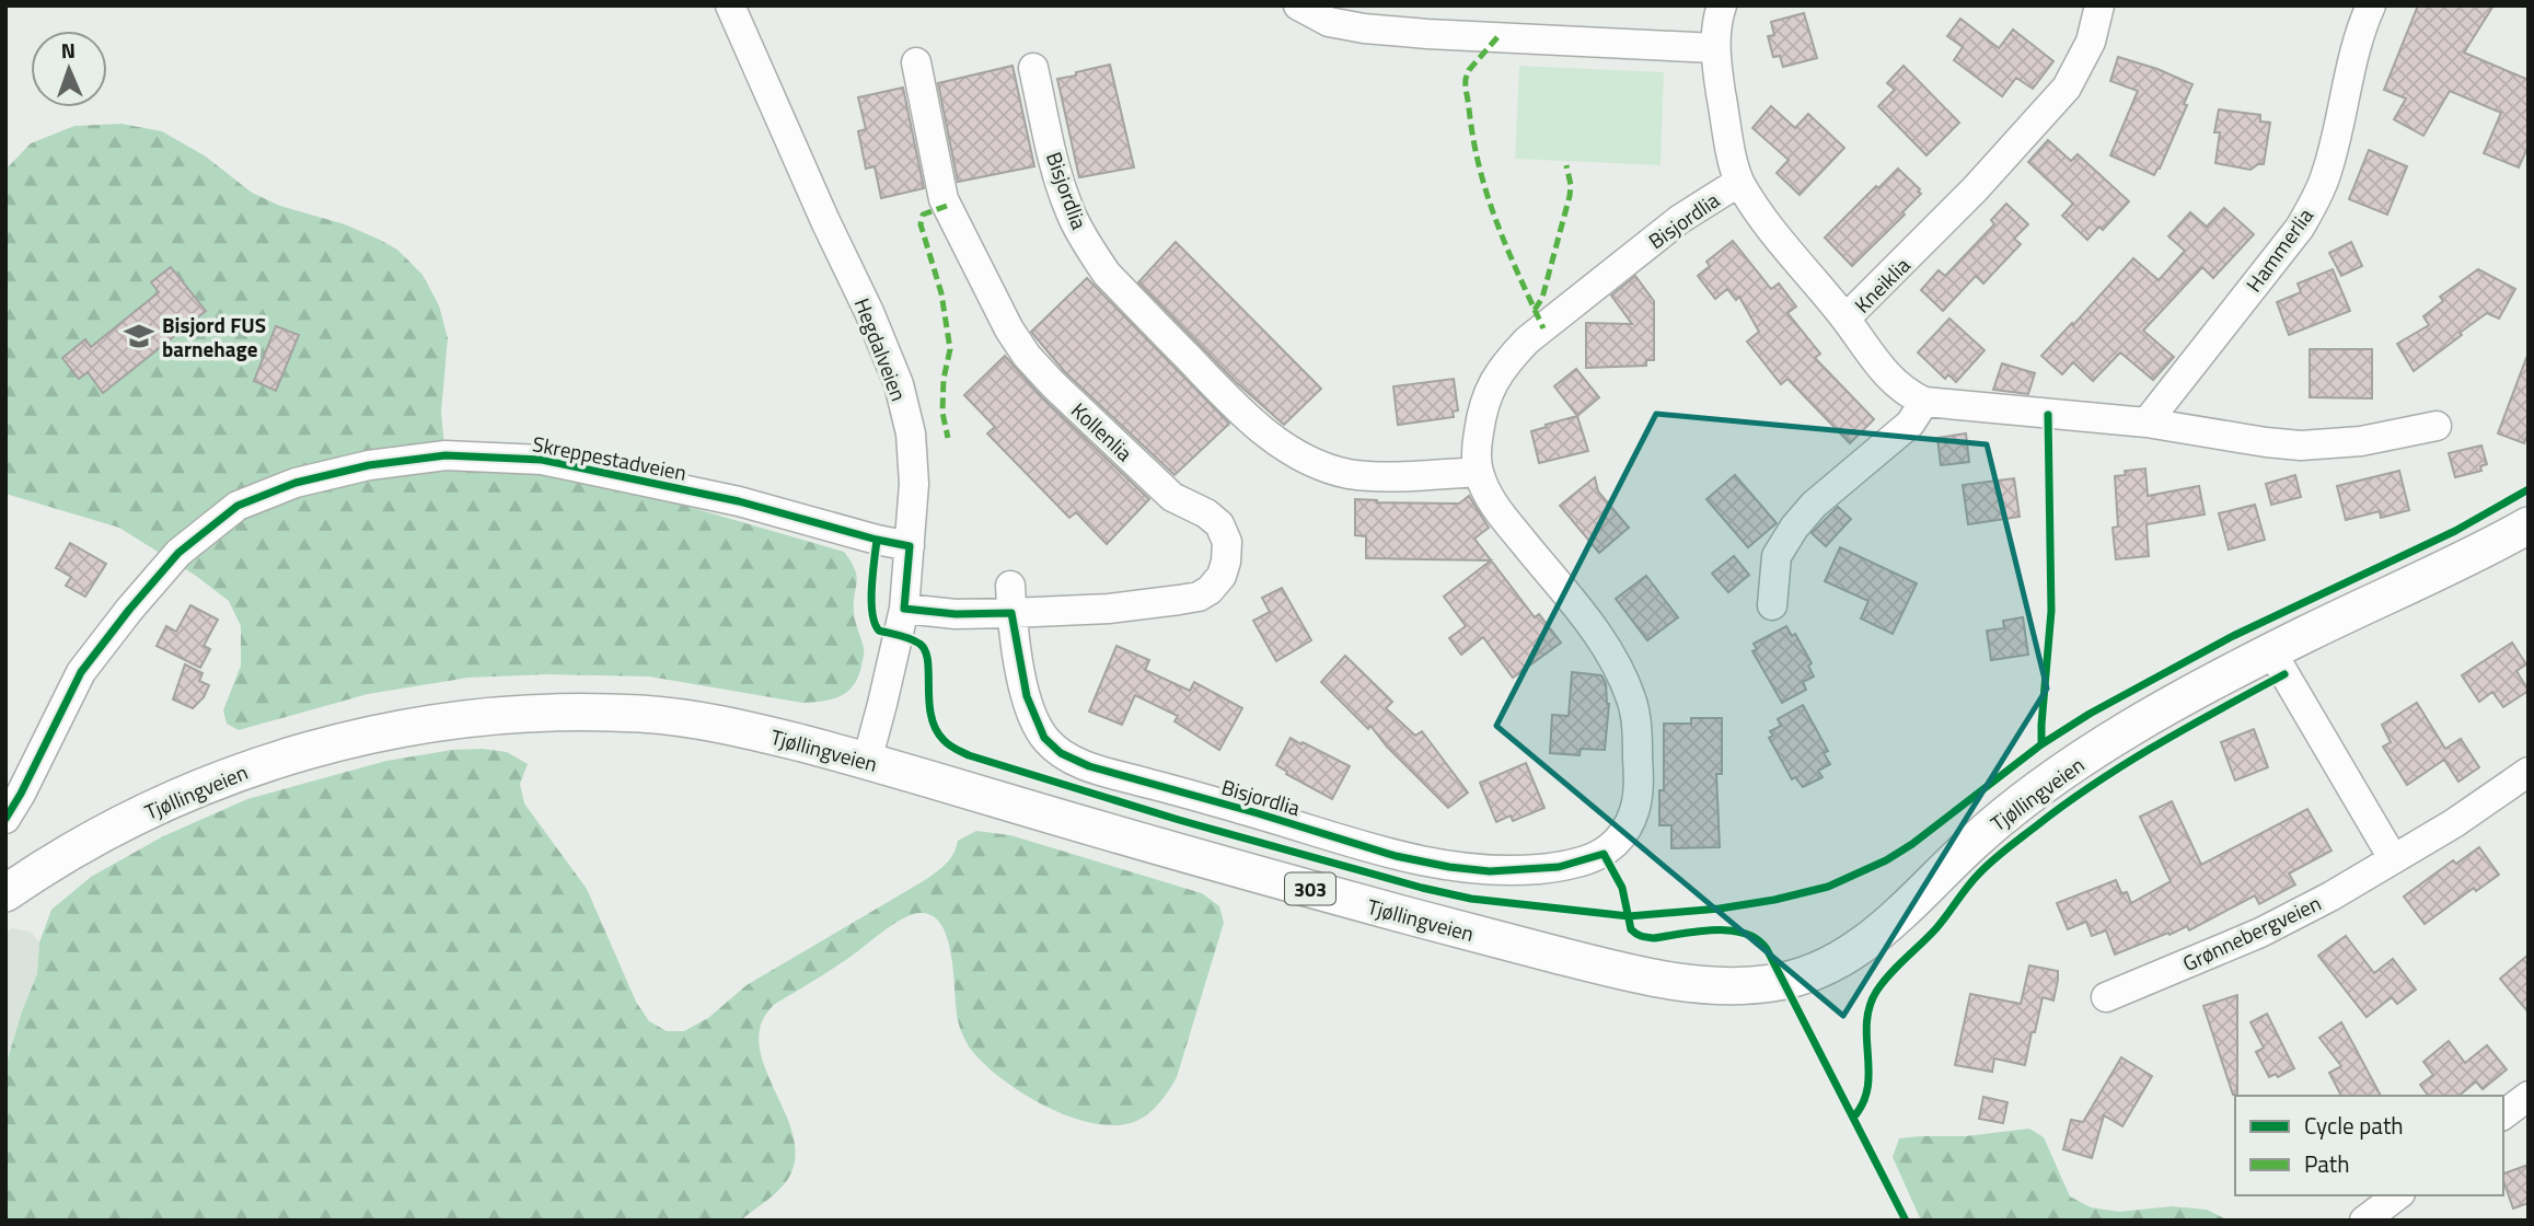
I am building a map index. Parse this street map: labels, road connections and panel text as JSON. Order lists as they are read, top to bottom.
{
  "streets": {
    "main road": ["Tjøllingveien", "303"],
    "street": [
      "Bisjordlia",
      "Hammerlia",
      "Kneiklia",
      "Hegdalveien",
      "Kollenlia",
      "Skreppestadveien",
      "Grønnebergveien"
    ]
  },
  "crossings": [
    ["Bisjordlia", "Kneiklia"],
    ["Bisjordlia", "Kollenlia"],
    ["Hegdalveien", "Kollenlia"],
    ["Hegdalveien", "Skreppestadveien"],
    ["Hegdalveien", "Tjøllingveien"]
  ],
  "places": {
    "school or university": ["Bisjord FUS barnehage"]
  },
  "legend": ["Cycle path", "Path"],
  "north": "top"
}
